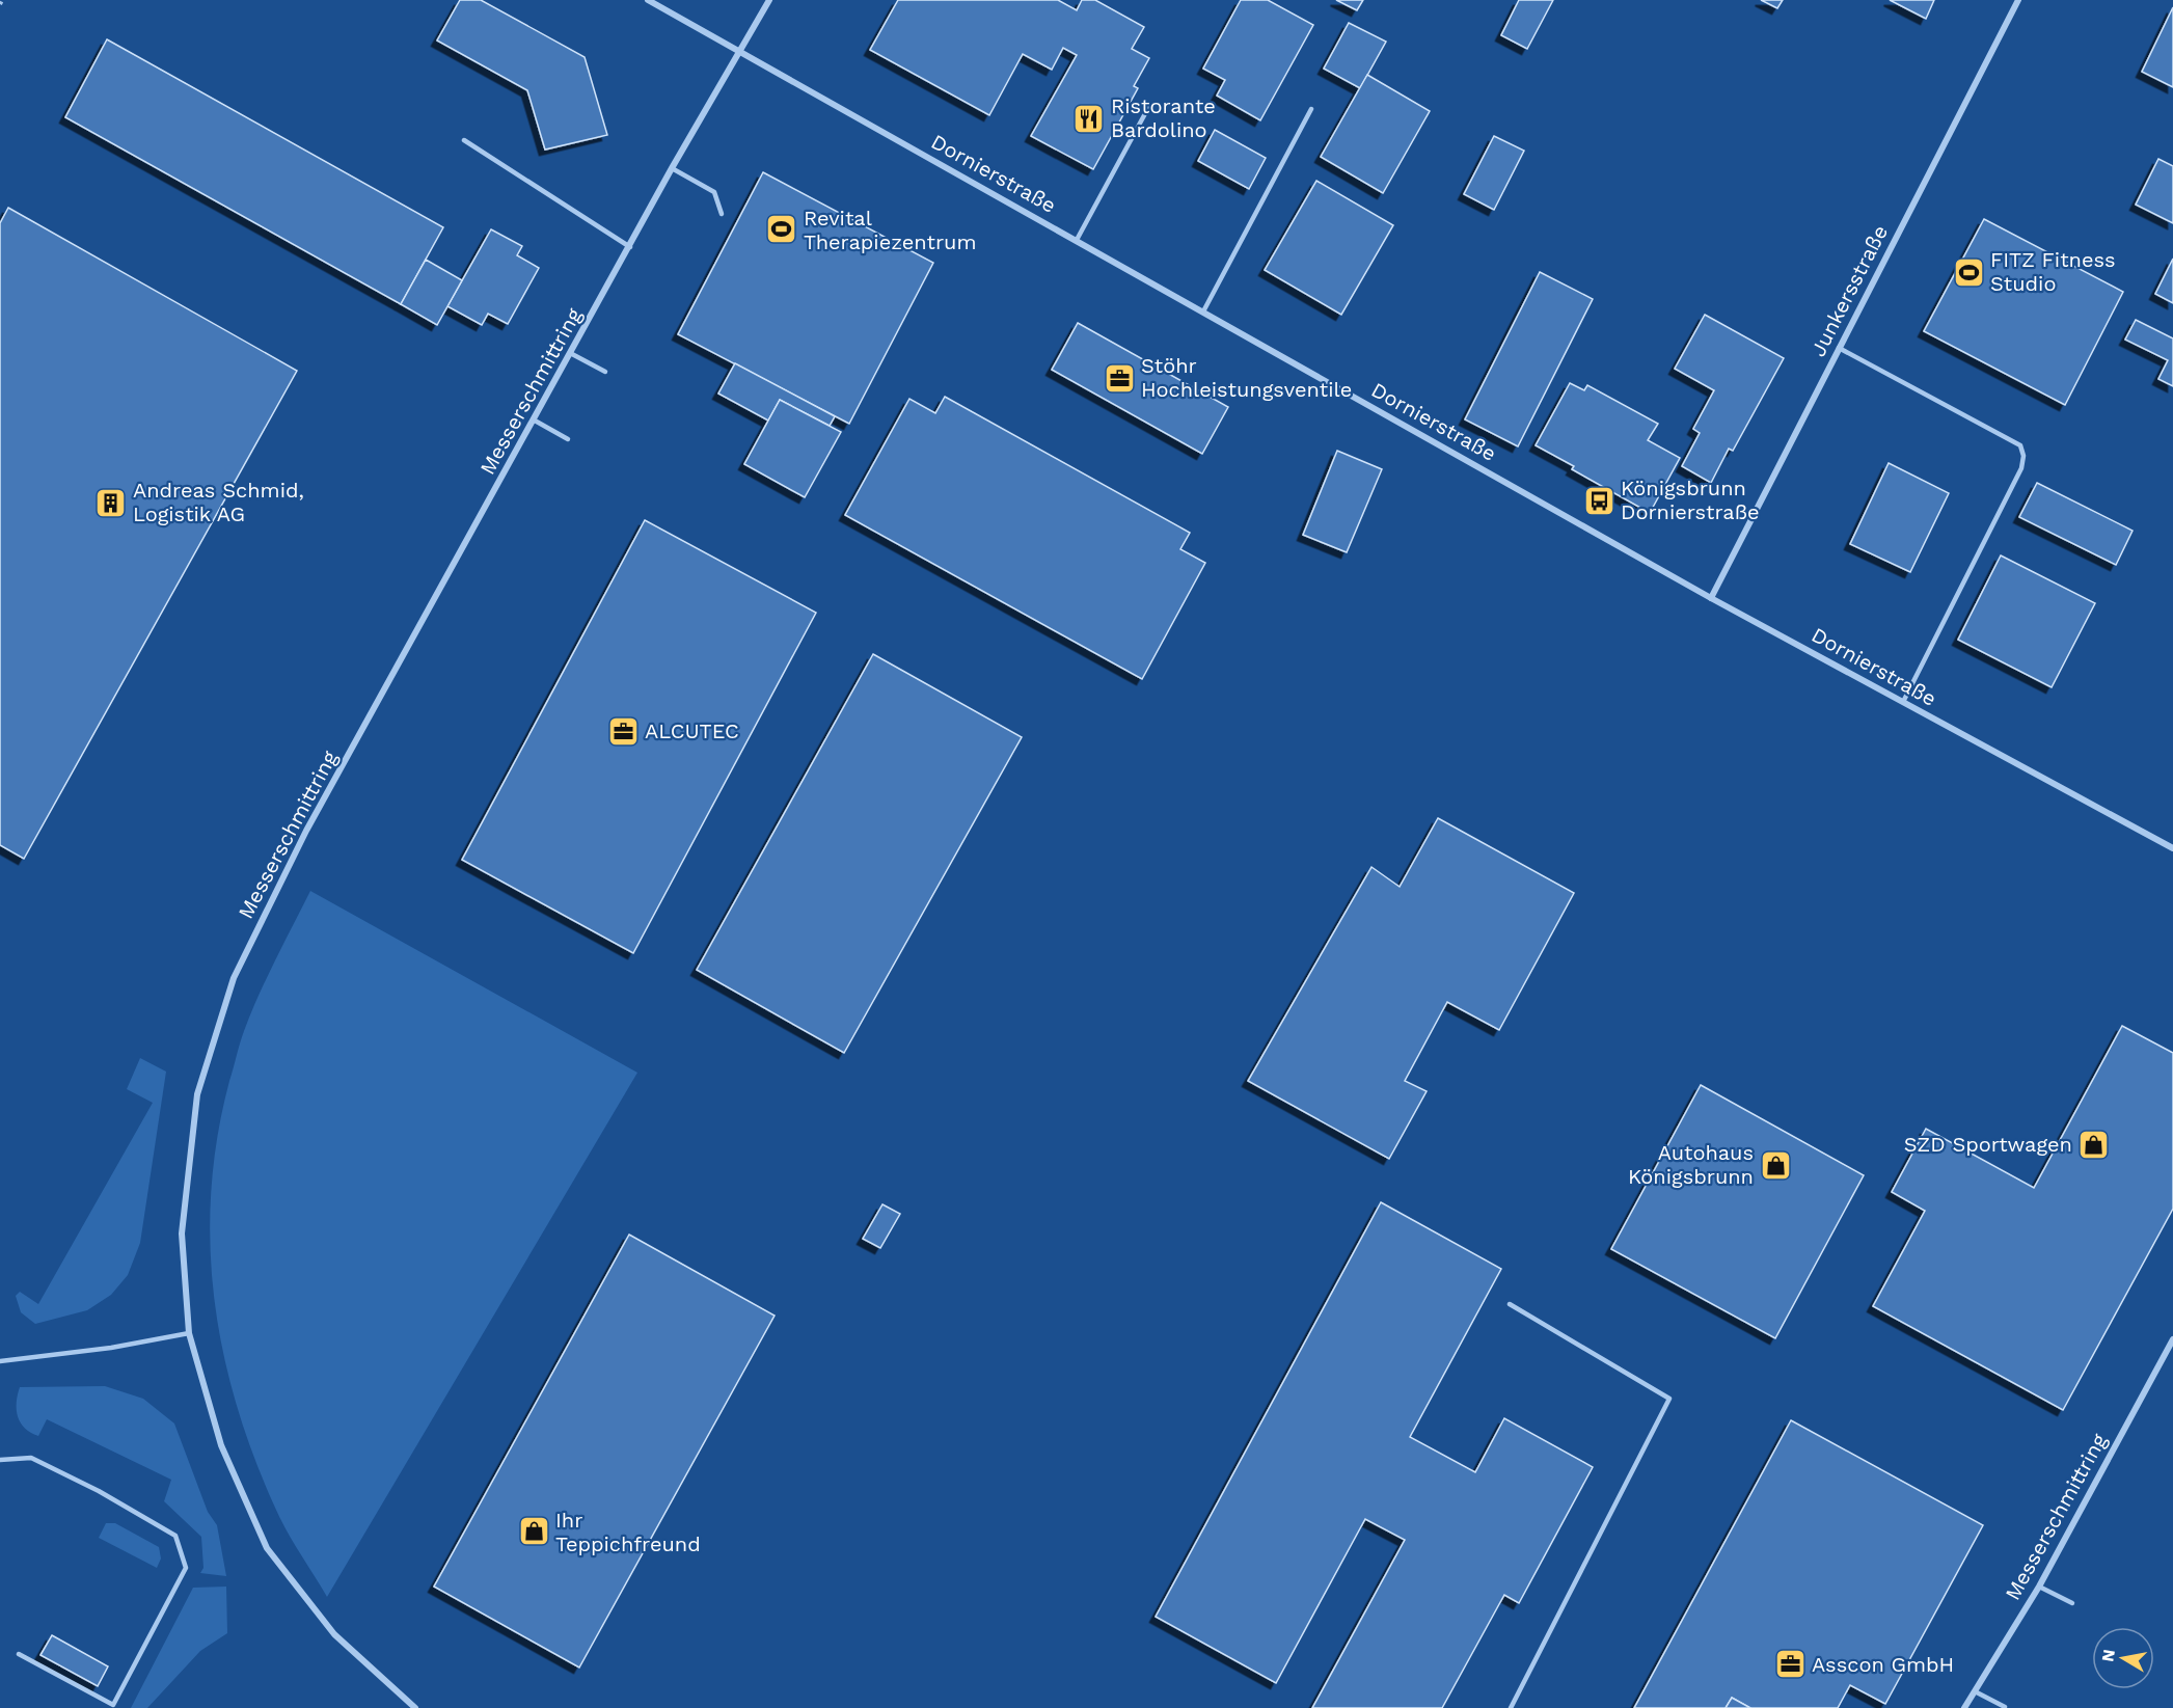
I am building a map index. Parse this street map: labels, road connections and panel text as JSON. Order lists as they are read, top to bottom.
{
  "streets": {
    "street": ["Dornierstraße", "Junkersstraße", "Messerschmittring"]
  },
  "crossings": [
    ["Dornierstraße", "Junkersstraße"],
    ["Dornierstraße", "Messerschmittring"]
  ],
  "places": {
    "restaurant": ["Ristorante Bardolino"],
    "sports": ["Revital Therapiezentrum", "FITZ Fitness Studio"],
    "office": ["Stöhr Hochleistungsventile", "ALCUTEC", "Asscon GmbH"],
    "bus stop": ["Königsbrunn Dornierstraße"],
    "building": ["Andreas Schmid, Logistik AG"],
    "shop": ["SZD Sportwagen", "Autohaus Königsbrunn", "Ihr Teppichfreund"]
  },
  "north": "left"
}
